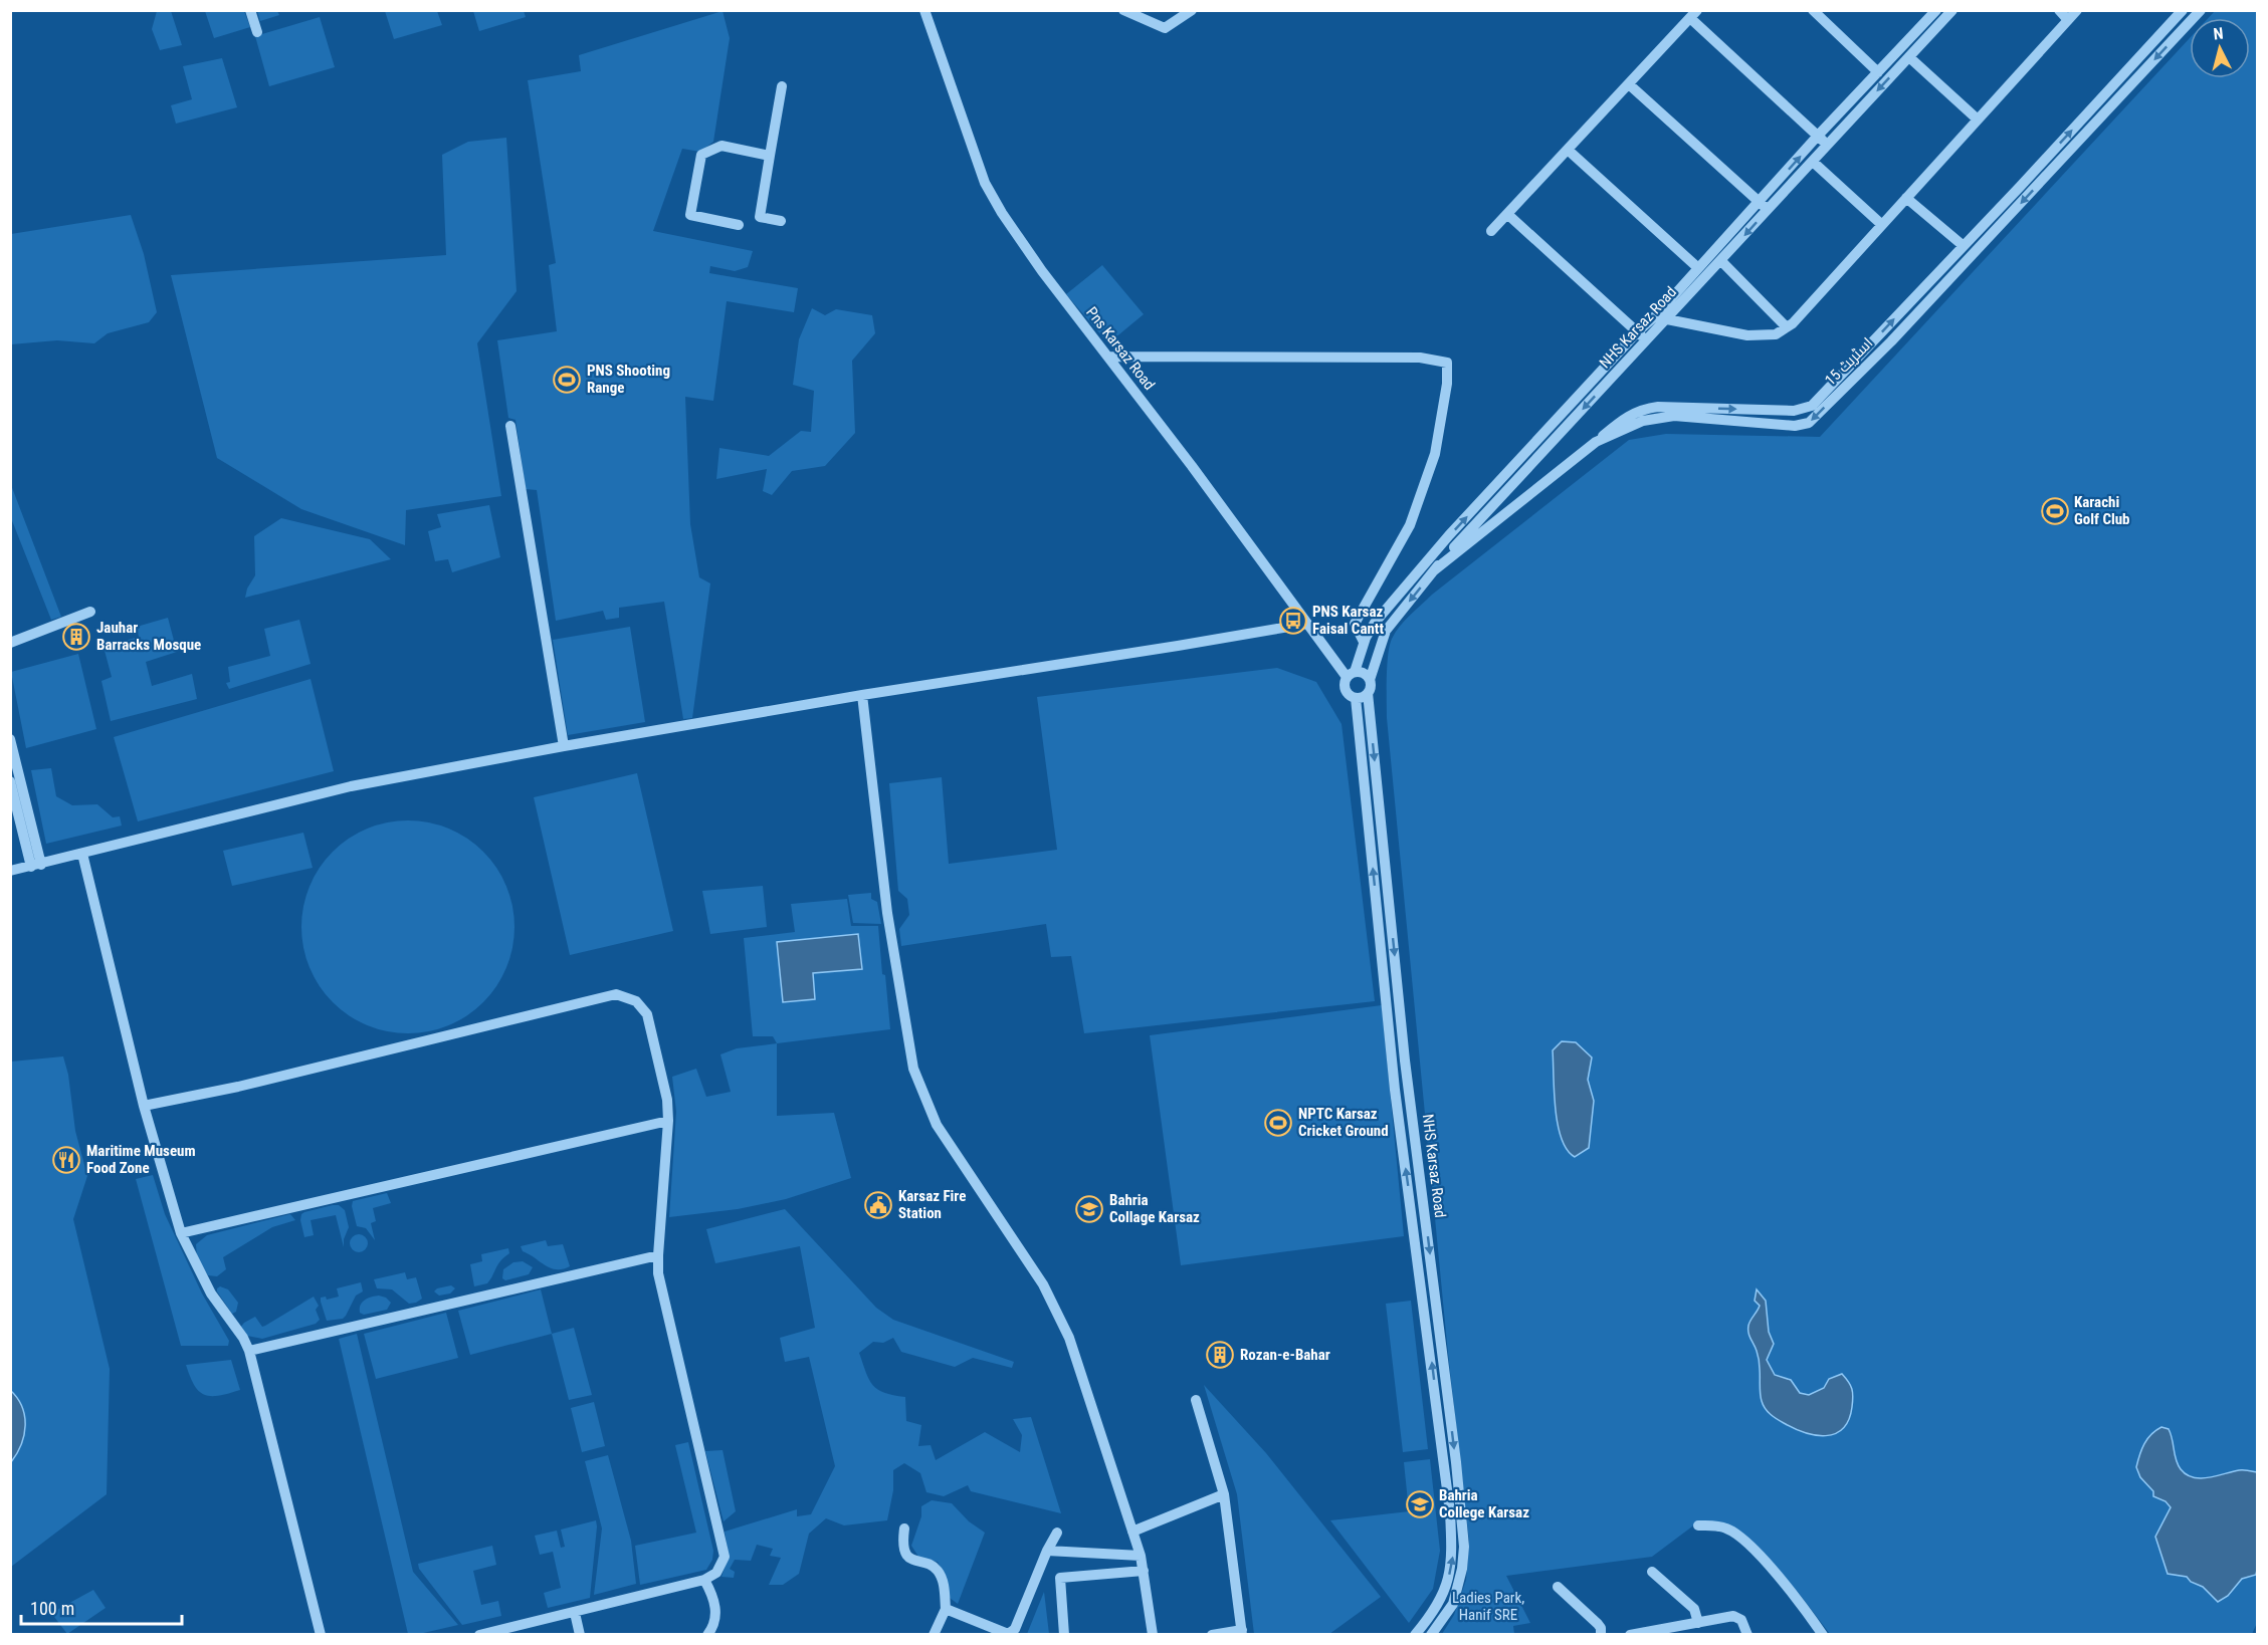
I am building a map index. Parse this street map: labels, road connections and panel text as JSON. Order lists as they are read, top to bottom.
{
  "streets": {
    "street": ["NHS Karsaz Road", "Pns Karsaz Road", "اسٹریٹ 15"]
  },
  "crossings": [
    ["NHS Karsaz Road", "Pns Karsaz Road"],
    ["NHS Karsaz Road", "اسٹریٹ 15"]
  ],
  "parks": ["Ladies Park, Hanif SRE"],
  "places": {
    "sports": ["PNS Shooting Range", "Karachi Golf Club", "NPTC Karsaz Cricket Ground"],
    "bus stop": ["PNS Karsaz Faisal Cantt"],
    "building": ["Jauhar Barracks Mosque", "Rozan-e-Bahar"],
    "restaurant": ["Maritime Museum Food Zone"],
    "public building": ["Karsaz Fire Station"],
    "school or university": ["Bahria Collage Karsaz", "Bahria College Karsaz"]
  },
  "scale_bar": "100 m",
  "north": "top"
}
